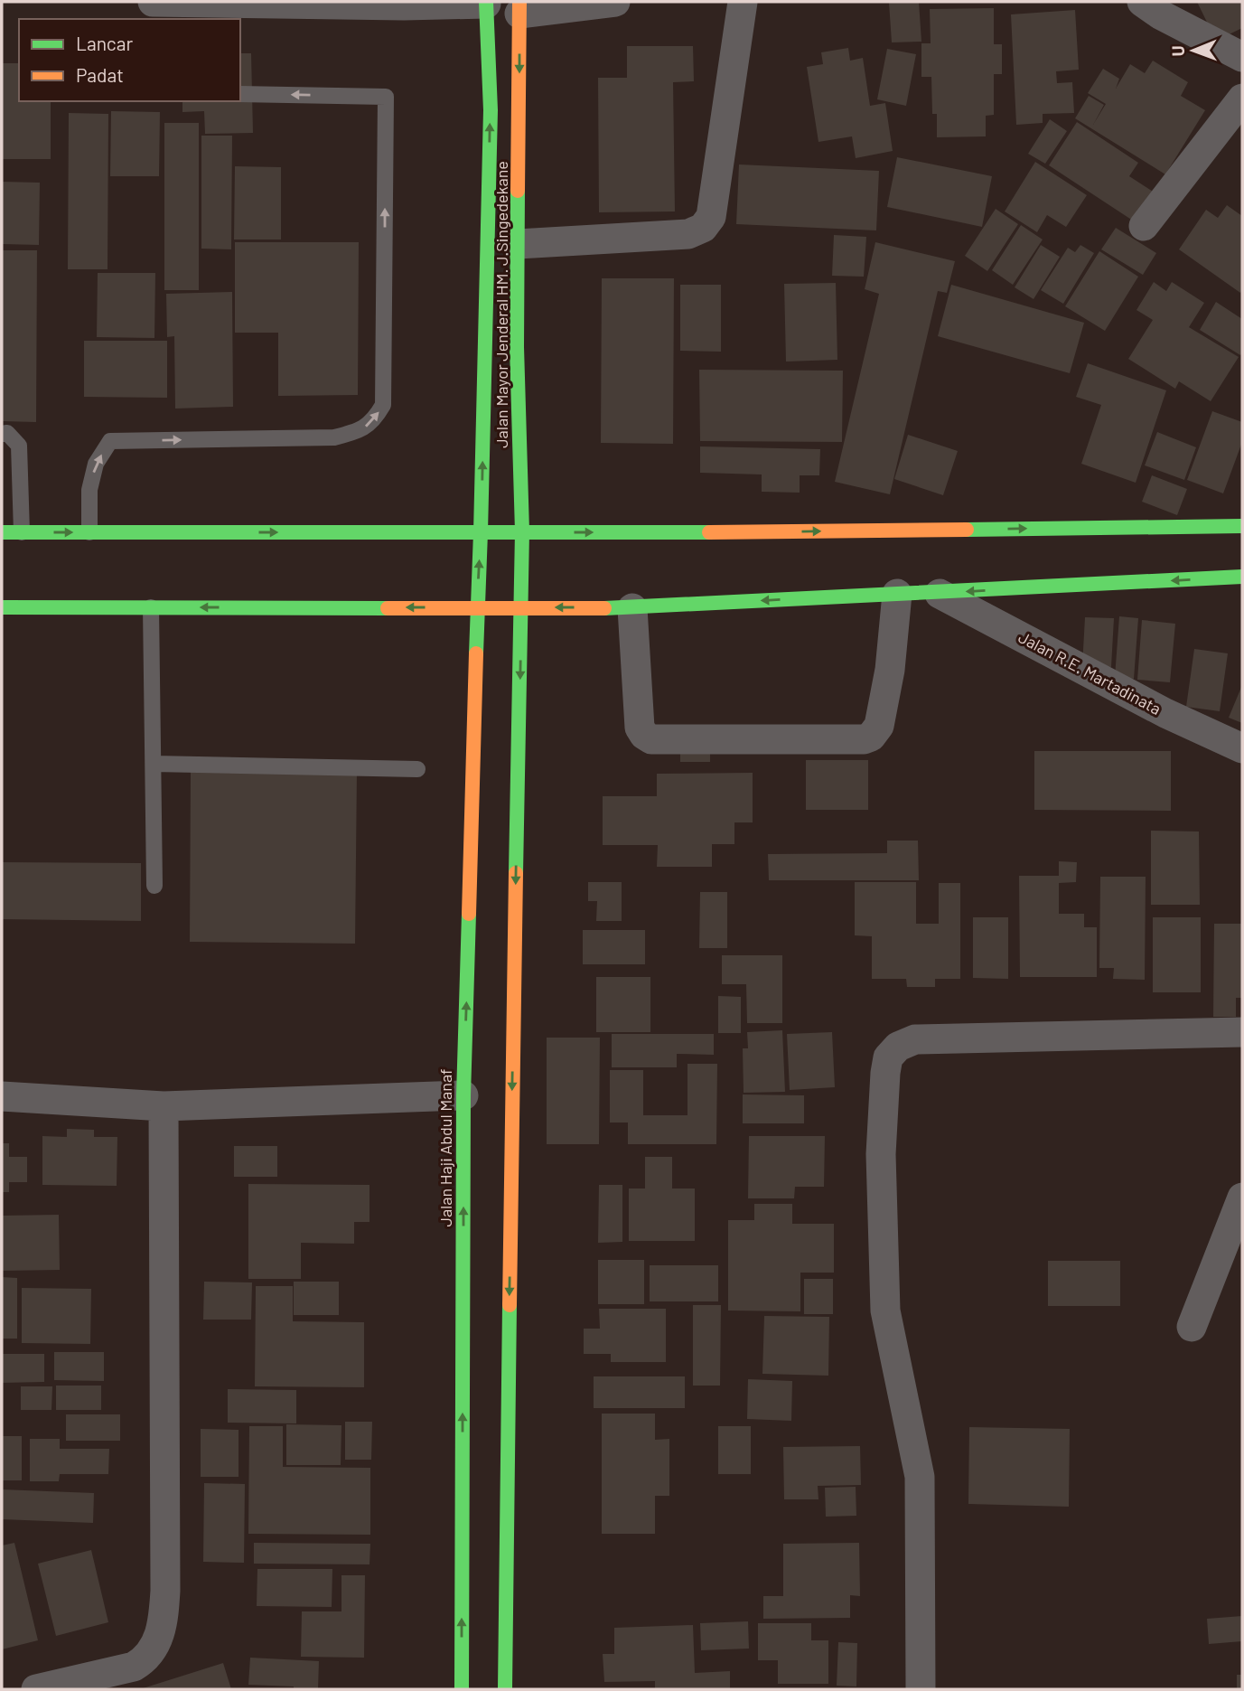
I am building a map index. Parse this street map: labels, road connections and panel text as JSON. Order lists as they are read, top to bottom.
{
  "streets": {
    "main road": ["Jalan Mayor Jenderal HM. J.Singedekane", "Jalan Haji Abdul Manaf"],
    "street": ["Jalan R.E. Martadinata"]
  },
  "crossings": [
    ["Jalan Mayor Jenderal HM. J.Singedekane", "Jalan Haji Abdul Manaf"]
  ],
  "legend": ["Lancar", "Padat"],
  "north": "left"
}
